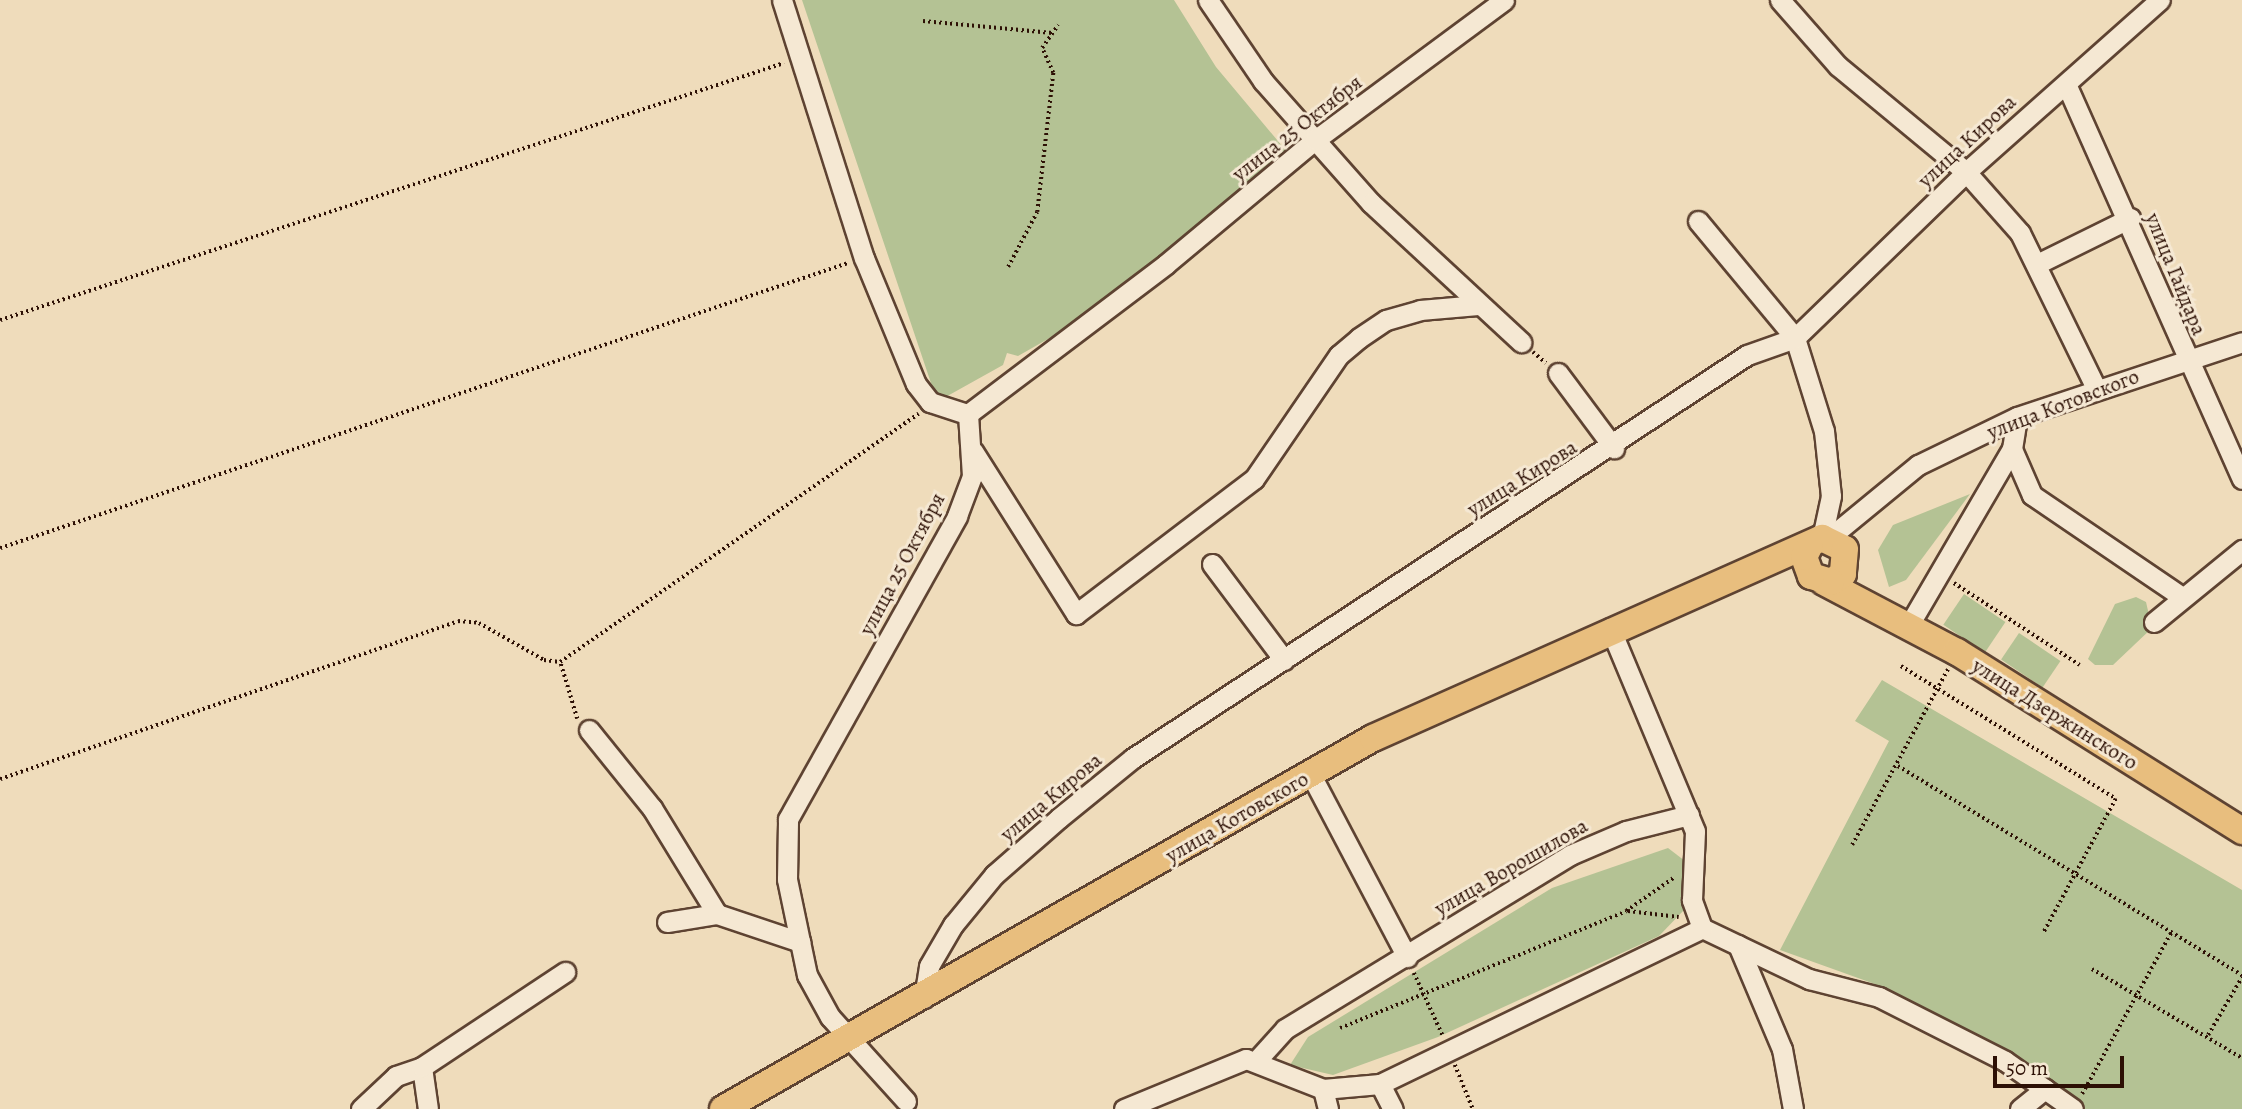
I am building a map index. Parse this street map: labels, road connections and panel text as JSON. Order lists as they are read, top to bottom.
{
  "streets": {
    "highway": ["улица Котовского", "улица Дзержинского"],
    "street": [
      "улица 25 Октября",
      "улица Кирова",
      "улица Гайдара",
      "улица Ворошилова"
    ]
  },
  "crossings": [
    ["улица 25 Октября", "улица Котовского"],
    ["улица Кирова", "улица Гайдара"],
    ["улица Кирова", "улица Котовского"],
    ["улица Гайдара", "улица Котовского"]
  ],
  "scale_bar": "50 m"
}
